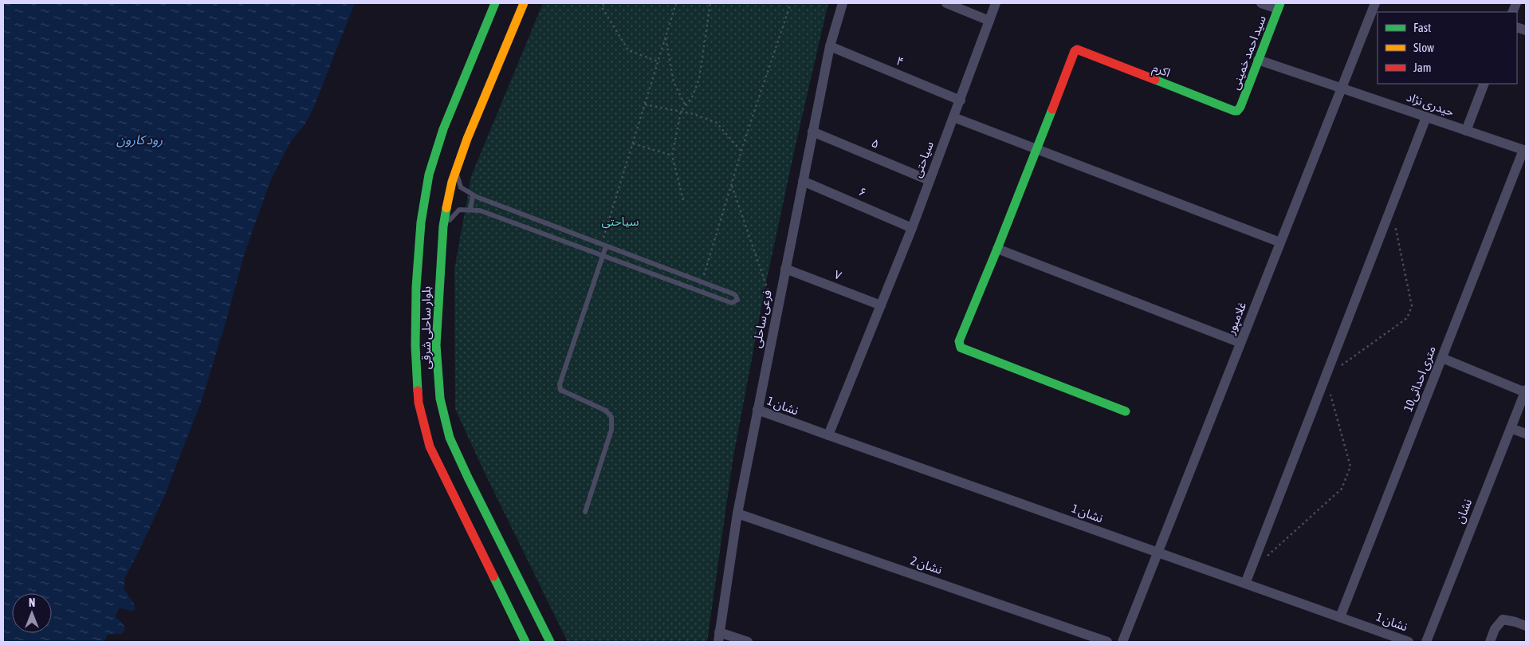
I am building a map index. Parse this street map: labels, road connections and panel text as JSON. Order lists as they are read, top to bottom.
{
  "streets": {
    "main road": ["سید احمد خمینی", "اکرم", "بلوار ساحلی شرقی"],
    "street": [
      "۴",
      "حیدری نژاد",
      "۵",
      "سیاحتی",
      "۶",
      "۷",
      "غلامپور",
      "فرعی ساحلی",
      "10متری احداثی",
      "نشان 1",
      "نشان",
      "نشان 2"
    ]
  },
  "crossings": [
    ["سید احمد خمینی", "اکرم"],
    ["سید احمد خمینی", "حیدری نژاد"],
    ["۴", "سیاحتی"],
    ["۴", "فرعی ساحلی"],
    ["حیدری نژاد", "غلامپور"],
    ["حیدری نژاد", "10متری احداثی"],
    ["۵", "سیاحتی"],
    ["۵", "فرعی ساحلی"],
    ["سیاحتی", "۶"],
    ["سیاحتی", "۷"],
    ["سیاحتی", "نشان 1"],
    ["۶", "فرعی ساحلی"],
    ["۷", "فرعی ساحلی"],
    ["غلامپور", "نشان 1"],
    ["فرعی ساحلی", "نشان 1"],
    ["فرعی ساحلی", "نشان 2"],
    ["10متری احداثی", "نشان 1"]
  ],
  "water": ["رود کارون"],
  "parks": ["سیاحتی"],
  "legend": ["Fast", "Slow", "Jam"],
  "north": "top"
}
